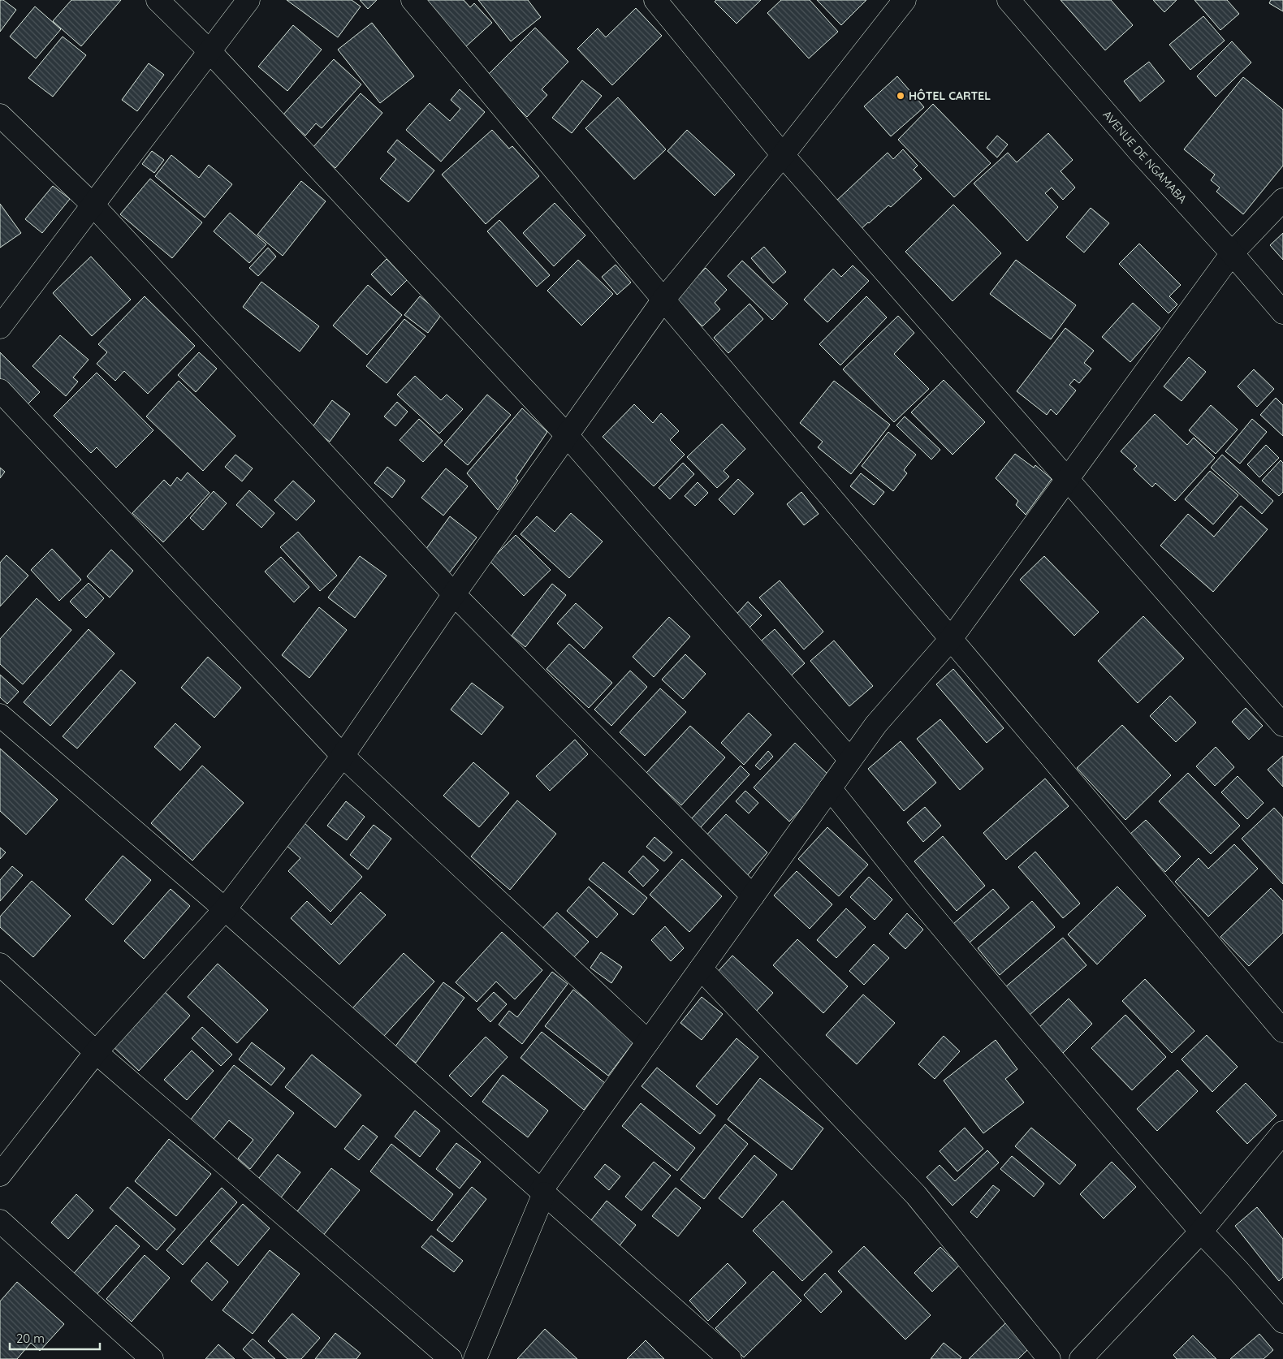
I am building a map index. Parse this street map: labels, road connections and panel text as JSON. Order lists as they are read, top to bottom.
{
  "streets": {
    "street": ["AVENUE DE NGAMABA"]
  },
  "places": ["HÔTEL CARTEL"],
  "scale_bar": "20 m"
}
